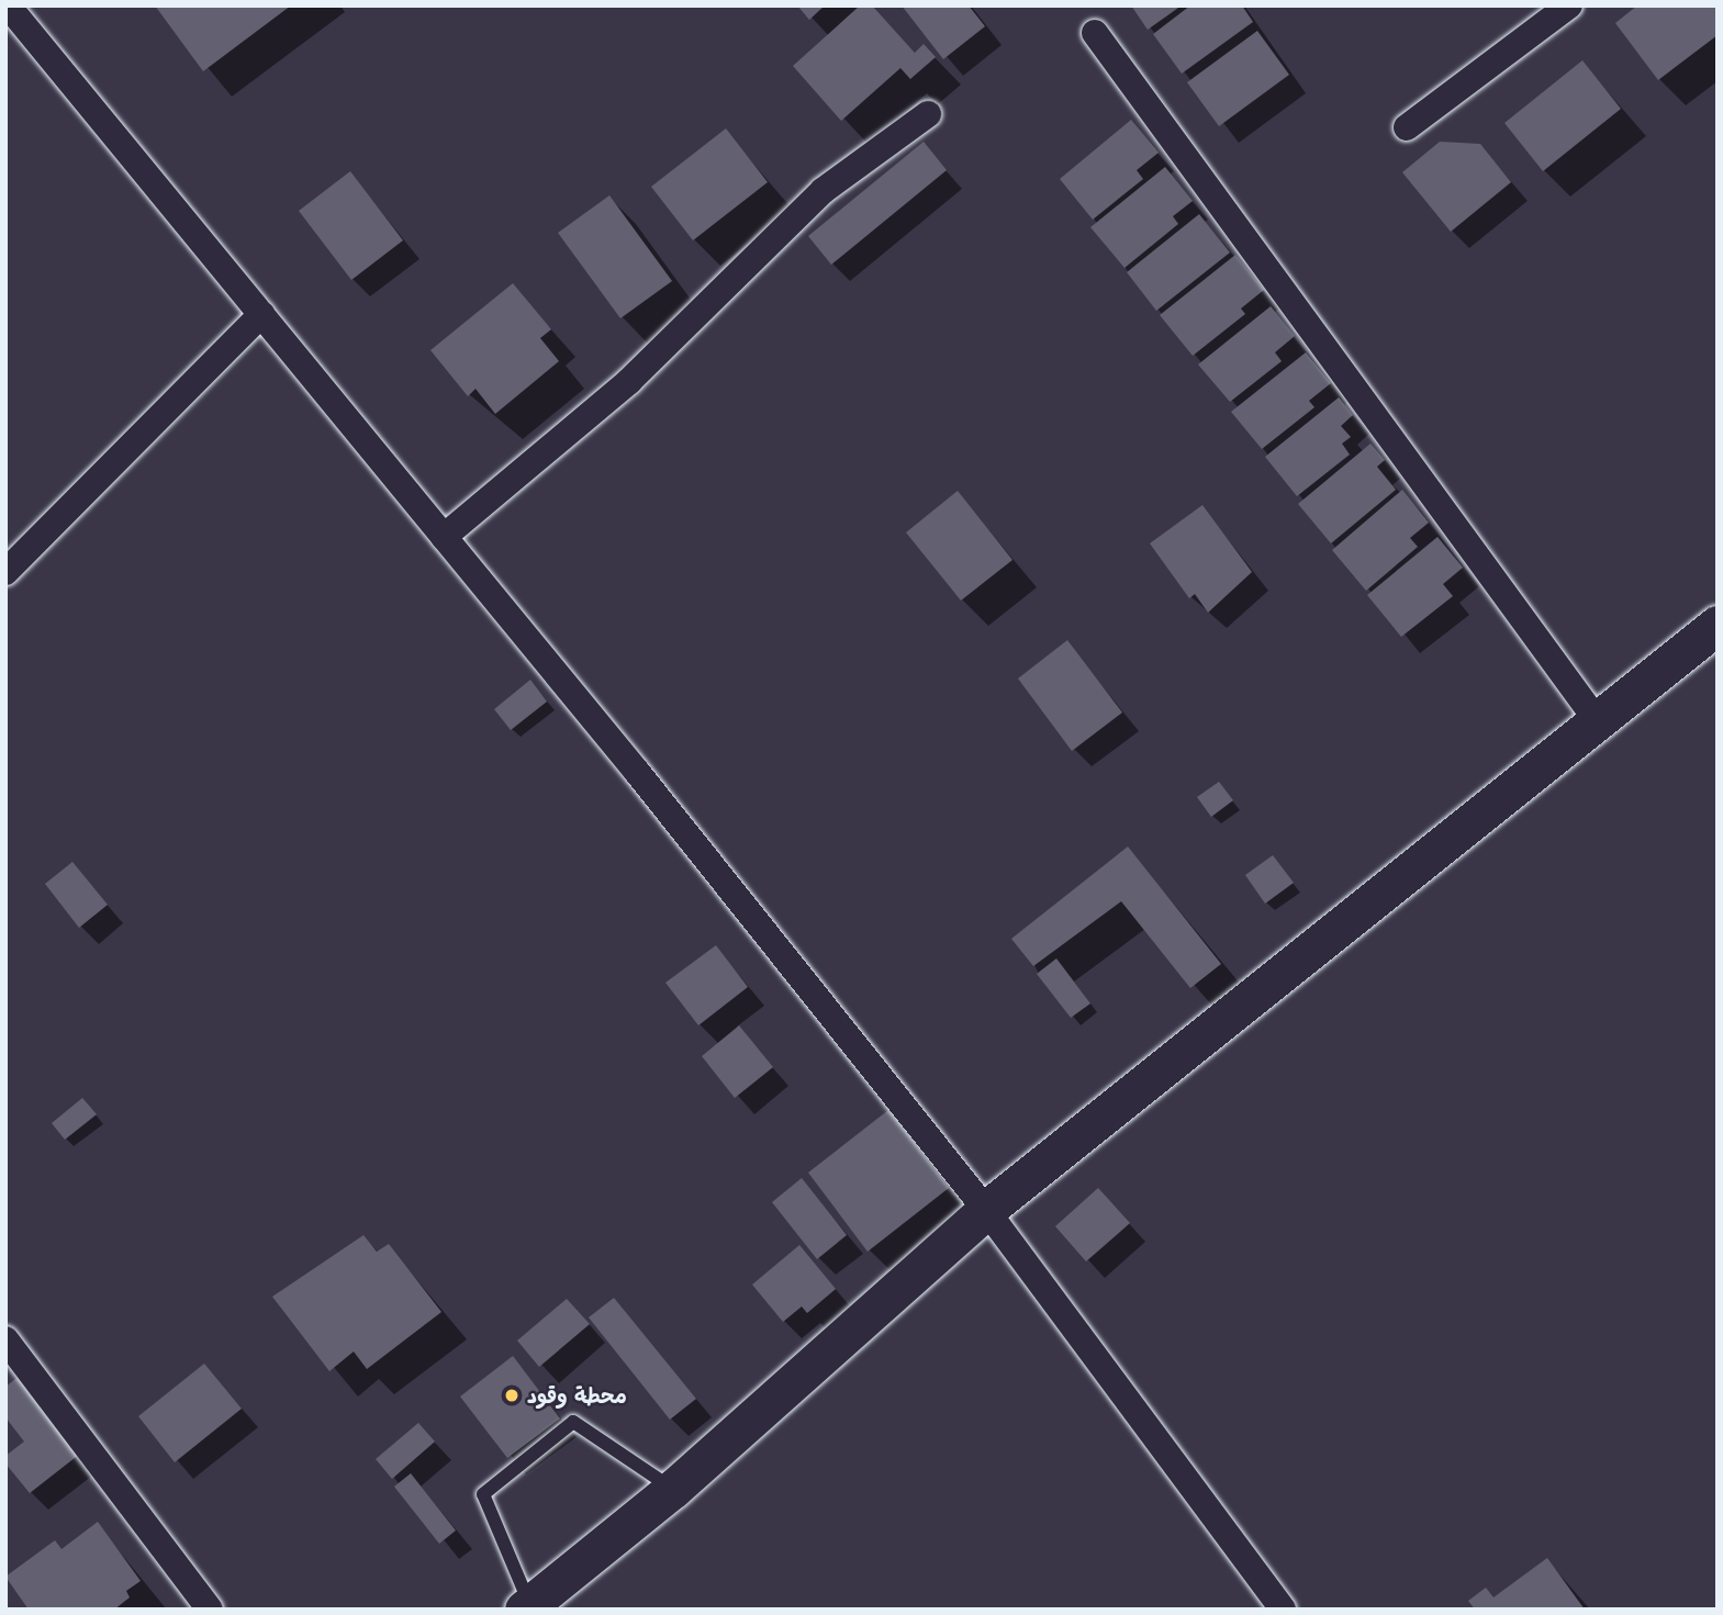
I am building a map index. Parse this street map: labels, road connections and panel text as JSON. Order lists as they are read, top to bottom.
{
  "places": ["محطة وقود"]
}
